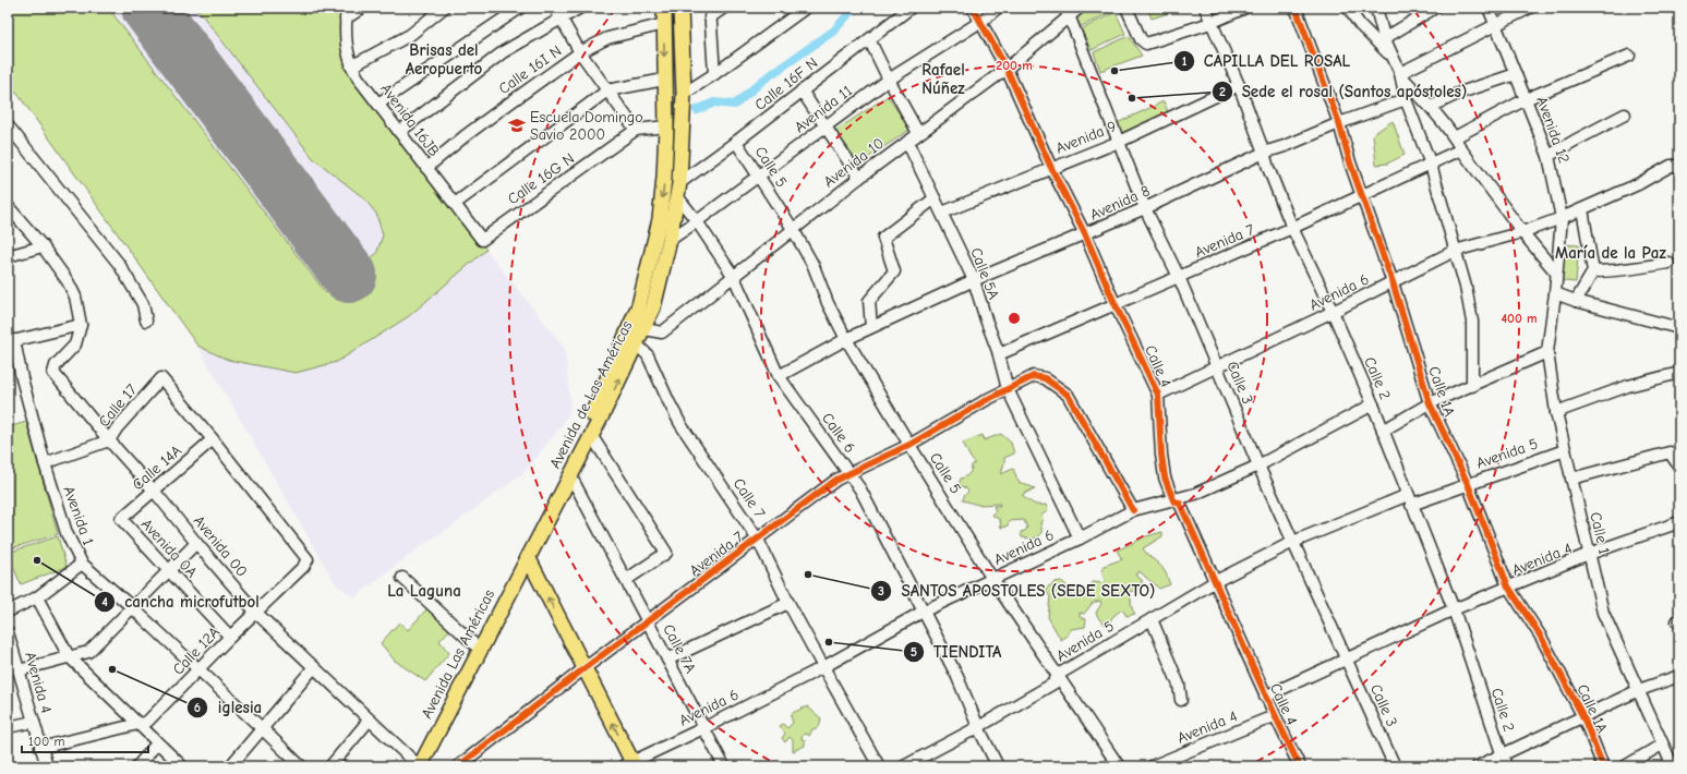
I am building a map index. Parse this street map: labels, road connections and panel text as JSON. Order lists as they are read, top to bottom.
{
  "streets": {
    "main road": ["Avenida de Las Américas", "Avenida Las Américas"],
    "street": [
      "Calle 16I N",
      "Calle 16F N",
      "Avenida 11",
      "Avenida 16JB",
      "Avenida 12",
      "Avenida 9",
      "Avenida 10",
      "Calle 5",
      "Calle 16G N",
      "Avenida 8",
      "Avenida 7",
      "Calle 5A",
      "Avenida 6",
      "Calle 4",
      "Calle 2",
      "Calle 3",
      "Calle 1A",
      "Calle 17",
      "Calle 6",
      "Avenida 5",
      "Calle 14A",
      "Calle 7",
      "Avenida 1",
      "Calle 1",
      "Avenida 00",
      "Avenida 0A",
      "Avenida 4",
      "Calle 7A",
      "Calle 12A"
    ]
  },
  "crossings": [
    ["Calle 16I N", "Avenida 16JB"],
    ["Calle 16I N", "Avenida de Las Américas"],
    ["Calle 16F N", "Calle 5"],
    ["Calle 16F N", "Avenida de Las Américas"],
    ["Calle 16F N", "Calle 6"],
    ["Avenida 11", "Calle 5"],
    ["Avenida 11", "Calle 4"],
    ["Avenida 11", "Avenida de Las Américas"],
    ["Avenida 11", "Calle 6"],
    ["Avenida 16JB", "Calle 16G N"],
    ["Avenida 12", "Avenida 6"],
    ["Avenida 12", "Calle 1"],
    ["Avenida 9", "Calle 5A"],
    ["Avenida 9", "Calle 4"],
    ["Avenida 9", "Calle 2"],
    ["Avenida 9", "Calle 3"],
    ["Avenida 10", "Calle 5"],
    ["Avenida 10", "Calle 5A"],
    ["Avenida 10", "Calle 4"],
    ["Avenida 10", "Calle 3"],
    ["Avenida 10", "Avenida de Las Américas"],
    ["Avenida 10", "Calle 6"],
    ["Calle 5", "Avenida 8"],
    ["Calle 5", "Avenida 7"],
    ["Calle 5", "Avenida 6"],
    ["Calle 5", "Avenida 5"],
    ["Calle 16G N", "Avenida de Las Américas"],
    ["Avenida 8", "Calle 5A"],
    ["Avenida 8", "Calle 4"],
    ["Avenida 8", "Calle 2"],
    ["Avenida 8", "Calle 3"],
    ["Avenida 8", "Calle 1A"],
    ["Avenida 8", "Calle 6"],
    ["Avenida 7", "Calle 5A"],
    ["Avenida 7", "Avenida 6"],
    ["Avenida 7", "Calle 4"],
    ["Avenida 7", "Calle 2"],
    ["Avenida 7", "Calle 3"],
    ["Avenida 7", "Calle 1A"],
    ["Avenida 7", "Calle 6"],
    ["Avenida 7", "Calle 7"],
    ["Avenida 7", "Calle 7A"],
    ["Calle 5A", "Avenida 6"],
    ["Avenida 6", "Calle 4"],
    ["Avenida 6", "Calle 2"],
    ["Avenida 6", "Calle 3"],
    ["Avenida 6", "Calle 1A"],
    ["Avenida 6", "Calle 6"],
    ["Avenida 6", "Calle 7"],
    ["Avenida 6", "Calle 7A"],
    ["Calle 4", "Avenida 5"],
    ["Calle 4", "Avenida 4"],
    ["Calle 2", "Avenida 5"],
    ["Calle 2", "Avenida 4"],
    ["Calle 3", "Avenida 5"],
    ["Calle 3", "Avenida 4"],
    ["Calle 1A", "Avenida 5"],
    ["Calle 1A", "Avenida 4"],
    ["Avenida de Las Américas", "Calle 6"],
    ["Avenida de Las Américas", "Calle 7"],
    ["Avenida de Las Américas", "Avenida 00"],
    ["Avenida de Las Américas", "Calle 7A"],
    ["Avenida de Las Américas", "Avenida Las Américas"],
    ["Calle 17", "Calle 14A"],
    ["Calle 17", "Avenida 1"],
    ["Calle 17", "Avenida 00"],
    ["Calle 17", "Calle 12A"],
    ["Calle 6", "Avenida 5"],
    ["Avenida 5", "Calle 1"],
    ["Calle 14A", "Avenida 00"],
    ["Calle 14A", "Avenida 0A"],
    ["Calle 14A", "Calle 12A"],
    ["Avenida 1", "Calle 12A"],
    ["Calle 1", "Avenida 4"],
    ["Avenida 00", "Calle 12A"],
    ["Avenida 00", "Avenida Las Américas"],
    ["Avenida 0A", "Calle 12A"],
    ["Avenida 4", "Calle 12A"]
  ],
  "districts": [
    "Brisas del Aeropuerto",
    "Rafael Núñez",
    "María de la Paz",
    "La Laguna"
  ],
  "places": {
    "other": [
      "CAPILLA DEL ROSAL",
      "Sede el rosal (Santos apóstoles)",
      "cancha microfutbol",
      "SANTOS APOSTOLES (SEDE SEXTO)",
      "TIENDITA",
      "iglesia"
    ],
    "school or university": ["Escuela Domingo Savio 2000"]
  },
  "scale_bar": "100 m",
  "rings": ["200 m", "400 m"]
}
